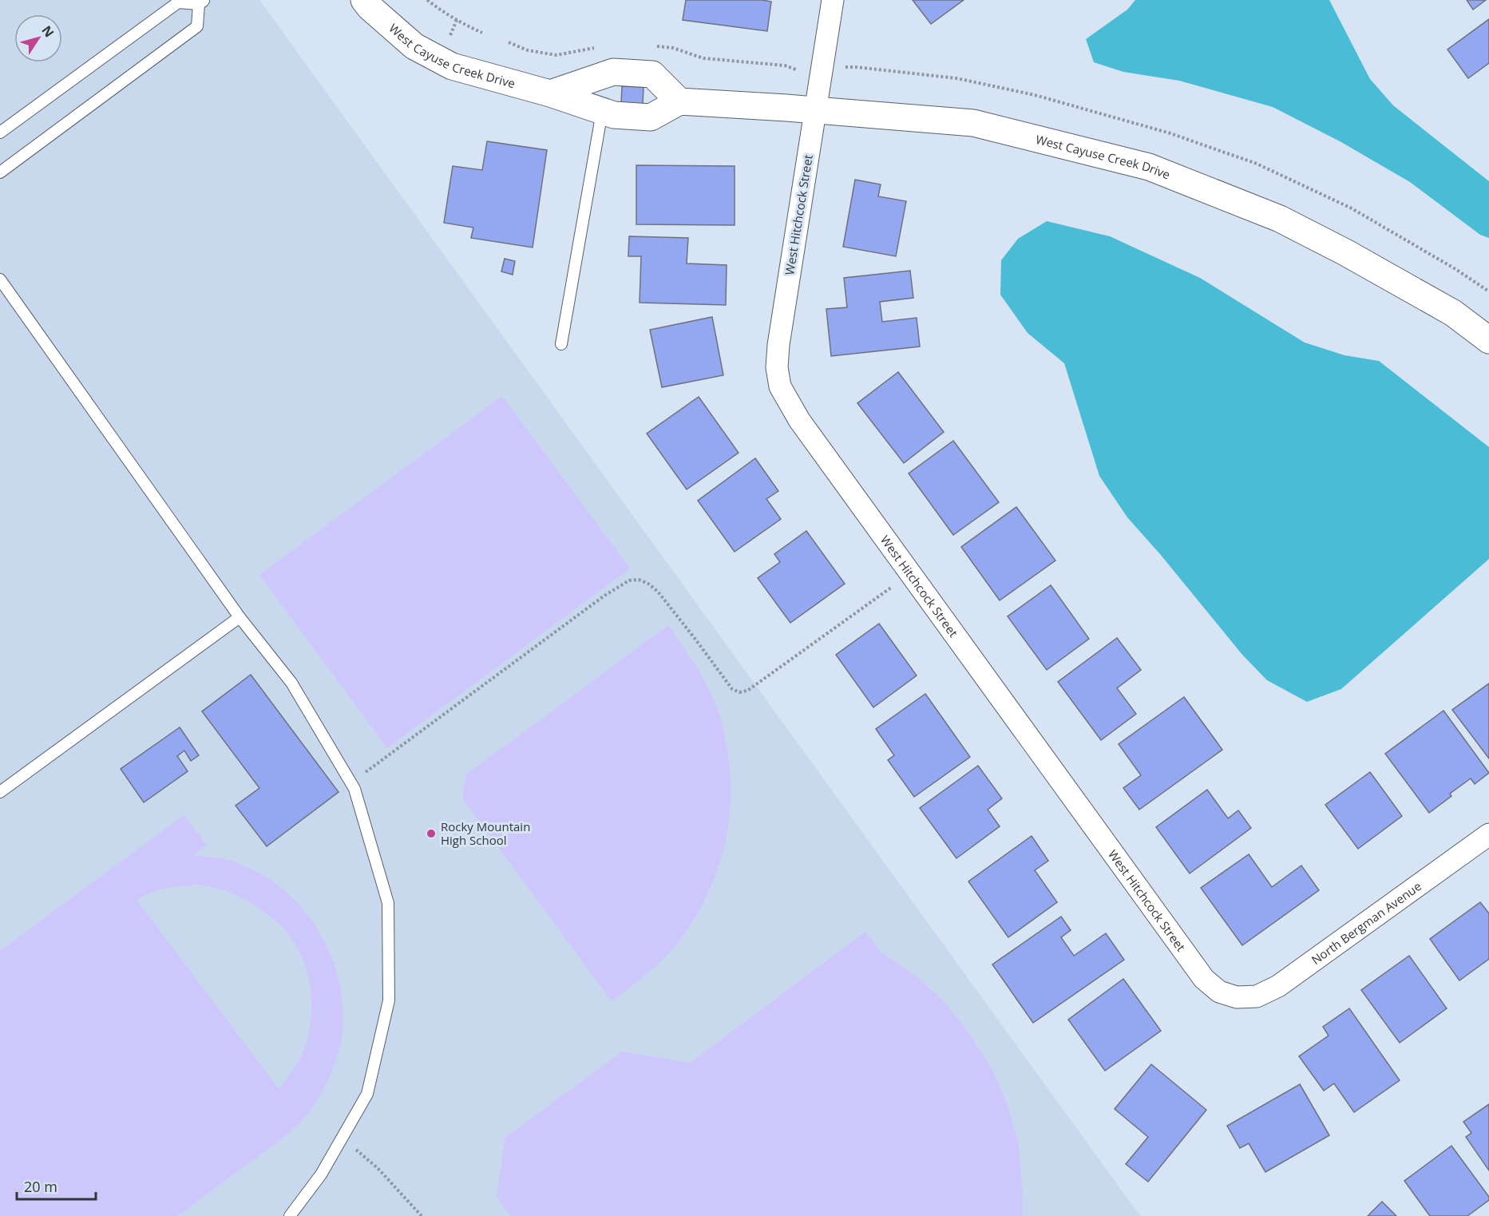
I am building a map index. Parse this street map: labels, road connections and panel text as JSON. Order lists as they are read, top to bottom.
{
  "streets": {
    "street": ["West Cayuse Creek Drive", "West Hitchcock Street", "North Bergman Avenue"]
  },
  "crossings": [
    ["West Cayuse Creek Drive", "West Hitchcock Street"],
    ["West Hitchcock Street", "North Bergman Avenue"]
  ],
  "places": ["Rocky Mountain High School"],
  "scale_bar": "20 m",
  "north": "top right"
}
